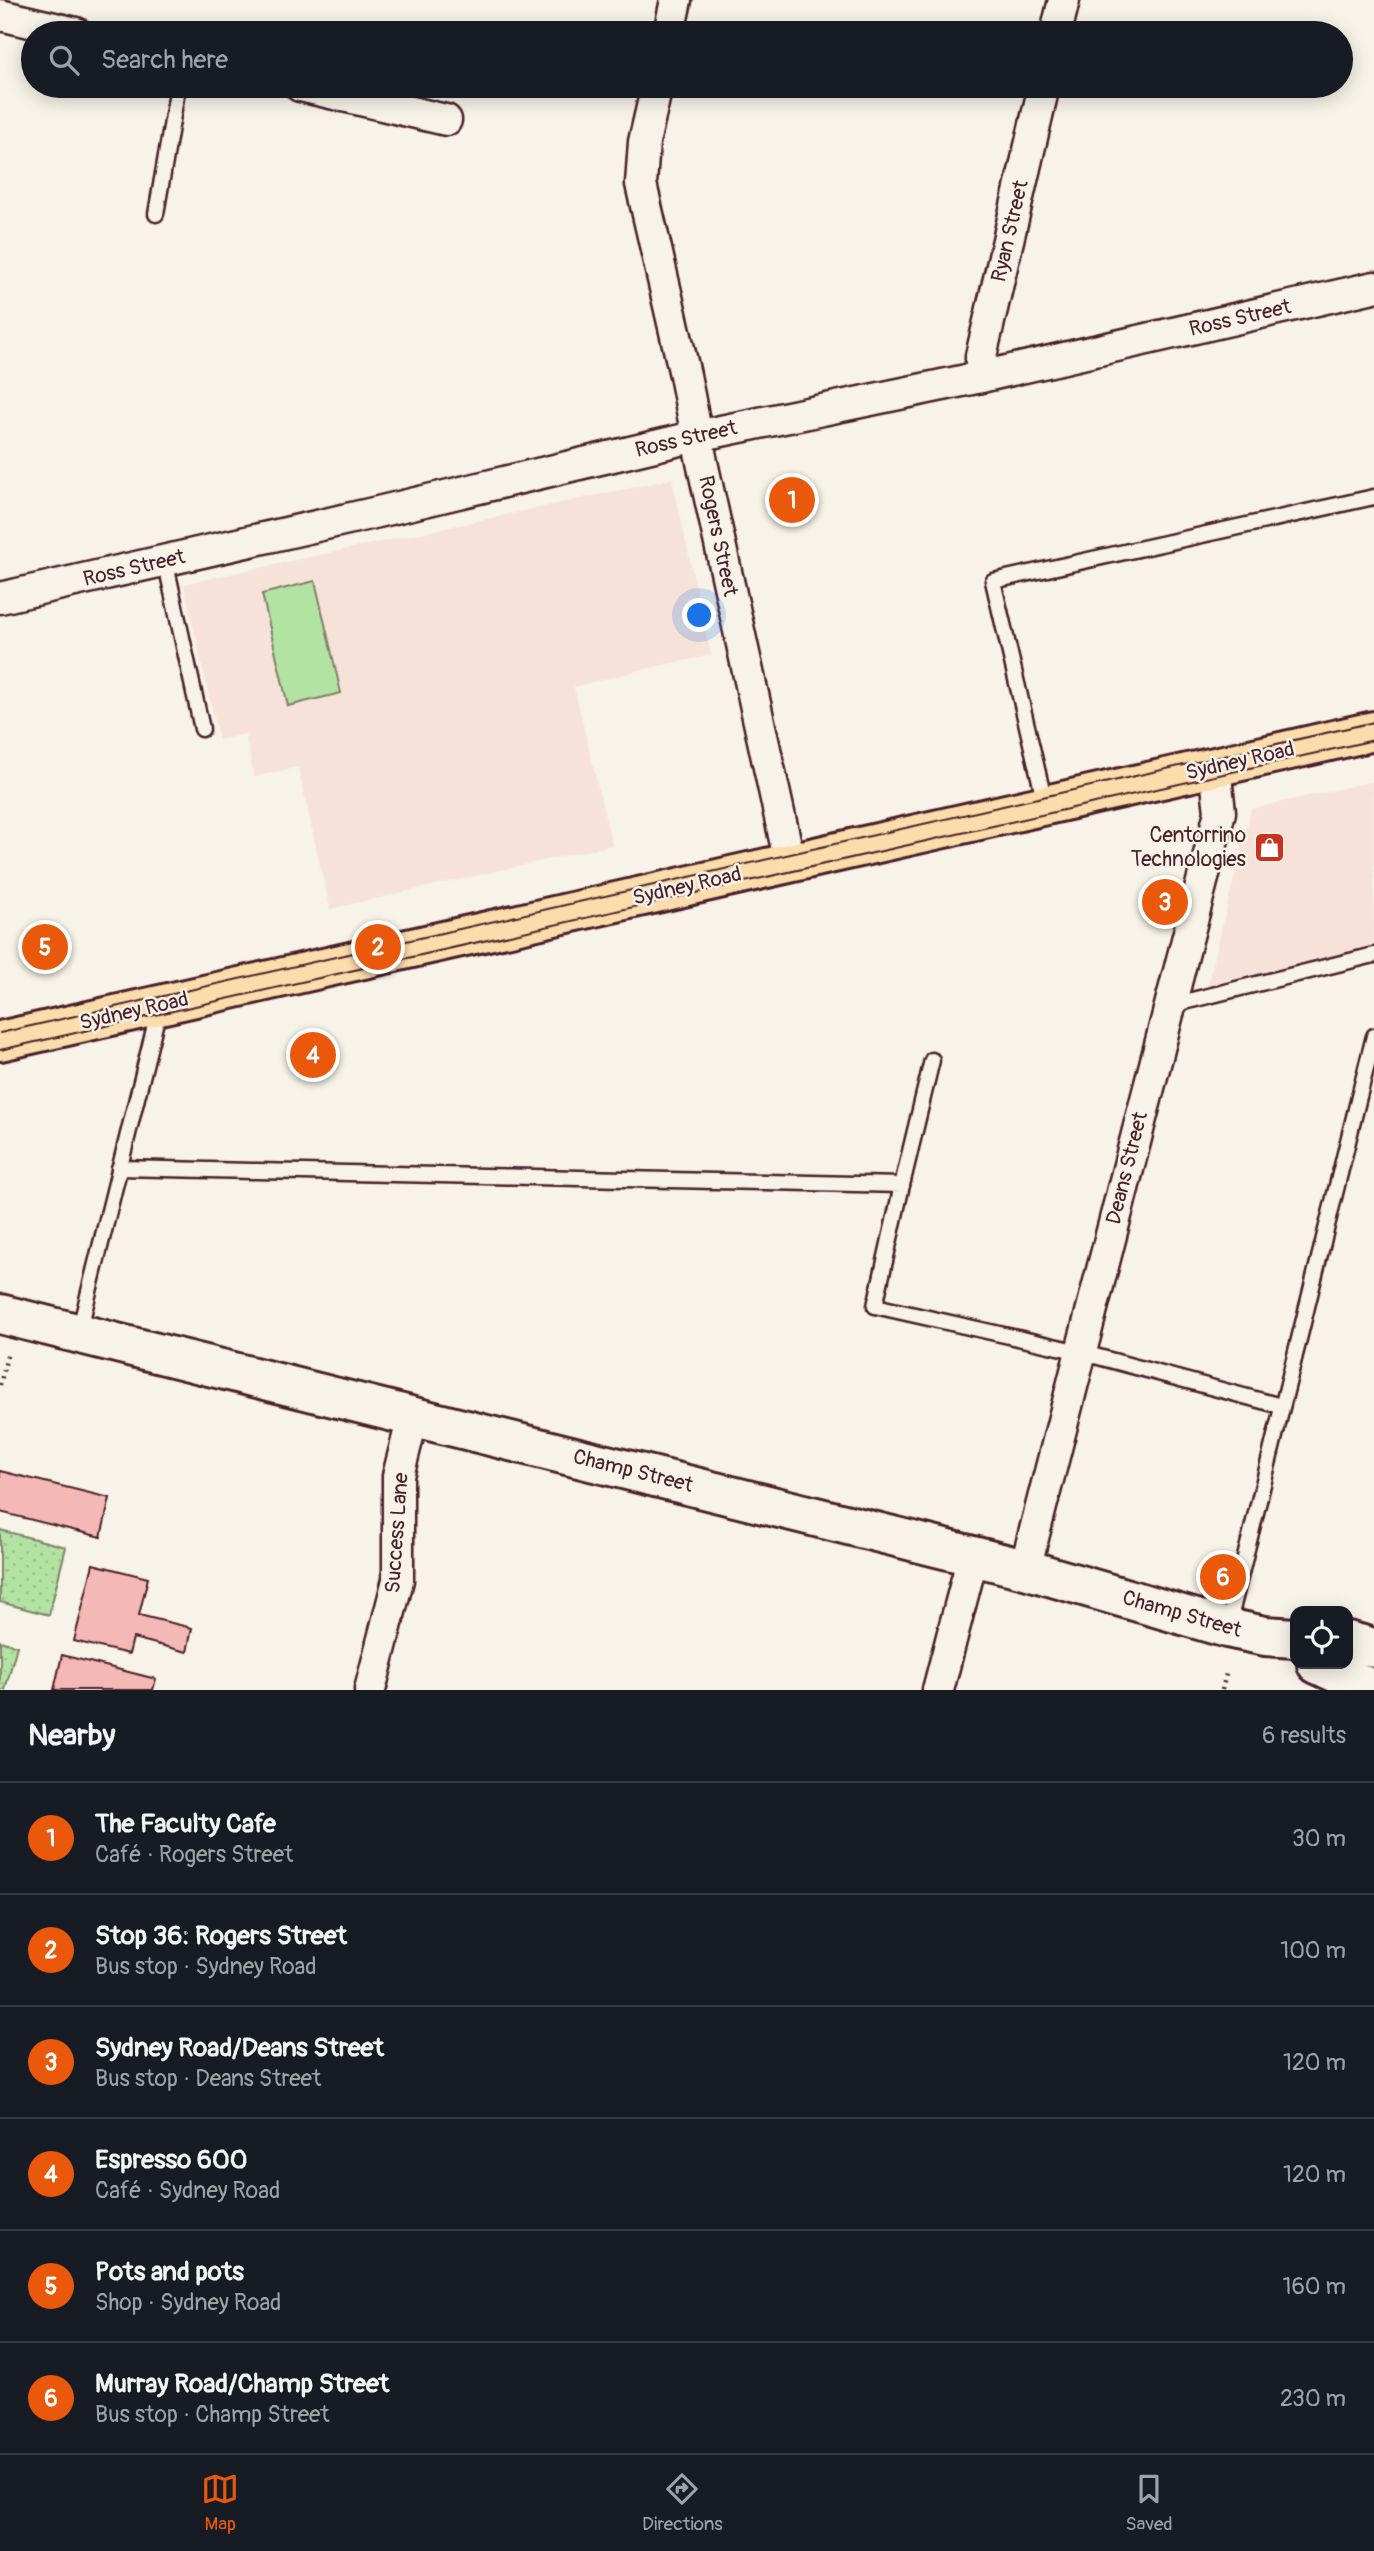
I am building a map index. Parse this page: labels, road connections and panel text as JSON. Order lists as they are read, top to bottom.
{
  "streets": {
    "highway": ["Sydney Road"],
    "street": [
      "Ryan Street",
      "Ross Street",
      "Rogers Street",
      "Deans Street",
      "Champ Street",
      "Success Lane"
    ]
  },
  "crossings": [
    ["Ryan Street", "Ross Street"],
    ["Ross Street", "Rogers Street"],
    ["Rogers Street", "Sydney Road"],
    ["Sydney Road", "Deans Street"],
    ["Deans Street", "Champ Street"],
    ["Champ Street", "Success Lane"]
  ],
  "places": {
    "shop": ["Centorrino Technologies"]
  },
  "page": {
    "search": "Search here",
    "pins": [
      "1",
      "3",
      "2",
      "5",
      "4",
      "6"
    ],
    "heading": ["Nearby", "6 results"],
    "list": [
      {
        "mark": "1",
        "name": "The Faculty Cafe",
        "note": "Café · Rogers Street",
        "value": "30 m"
      },
      {
        "mark": "2",
        "name": "Stop 36: Rogers Street",
        "note": "Bus stop · Sydney Road",
        "value": "100 m"
      },
      {
        "mark": "3",
        "name": "Sydney Road/Deans Street",
        "note": "Bus stop · Deans Street",
        "value": "120 m"
      },
      {
        "mark": "4",
        "name": "Espresso 600",
        "note": "Café · Sydney Road",
        "value": "120 m"
      },
      {
        "mark": "5",
        "name": "Pots and pots",
        "note": "Shop · Sydney Road",
        "value": "160 m"
      },
      {
        "mark": "6",
        "name": "Murray Road/Champ Street",
        "note": "Bus stop · Champ Street",
        "value": "230 m"
      }
    ],
    "nav": ["Map", "Directions", "Saved"]
  }
}
